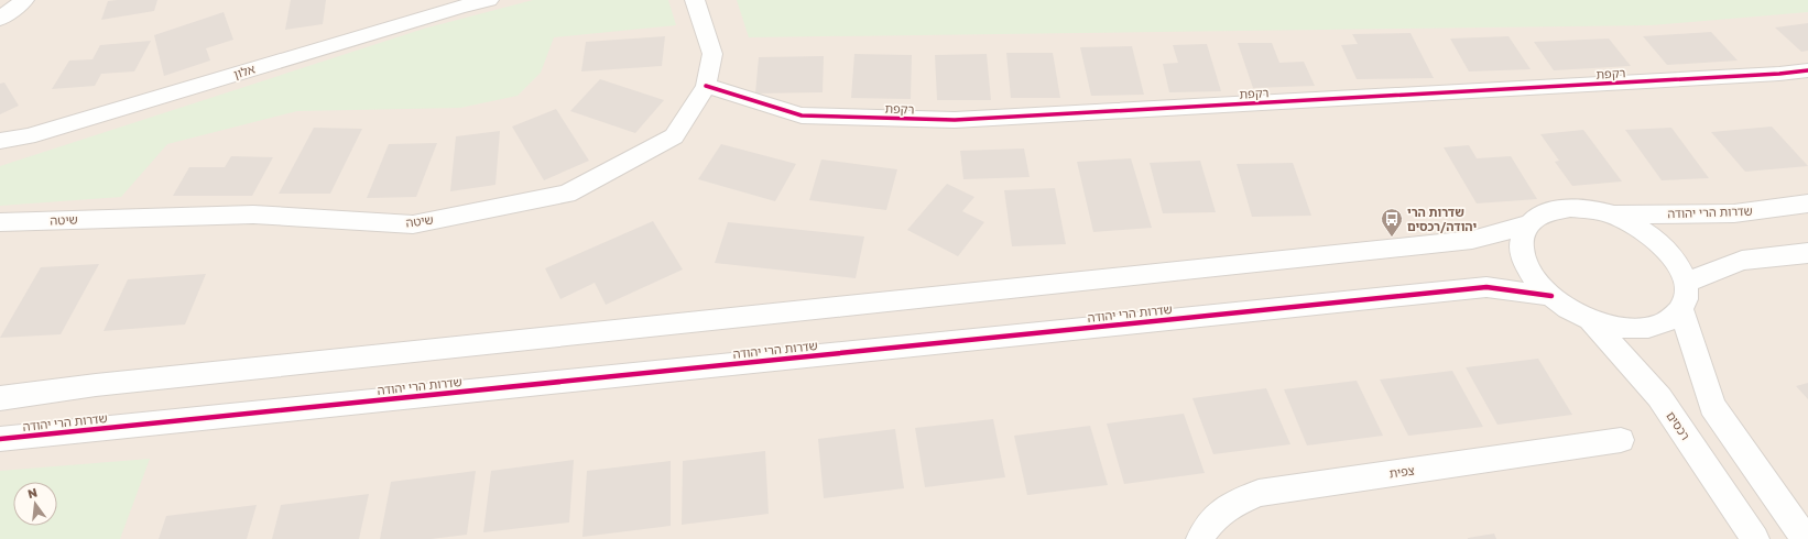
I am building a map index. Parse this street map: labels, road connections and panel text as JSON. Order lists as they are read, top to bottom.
{
  "streets": {
    "street": [
      "אלון",
      "רקפת",
      "שדרות הרי יהודה",
      "שיטה",
      "רכסים",
      "צפית"
    ]
  },
  "crossings": [
    ["רקפת", "שיטה"],
    ["שדרות הרי יהודה", "רכסים"]
  ],
  "places": {
    "bus stop": ["שדרות הרי יהודה/רכסים"]
  },
  "north": "top"
}
